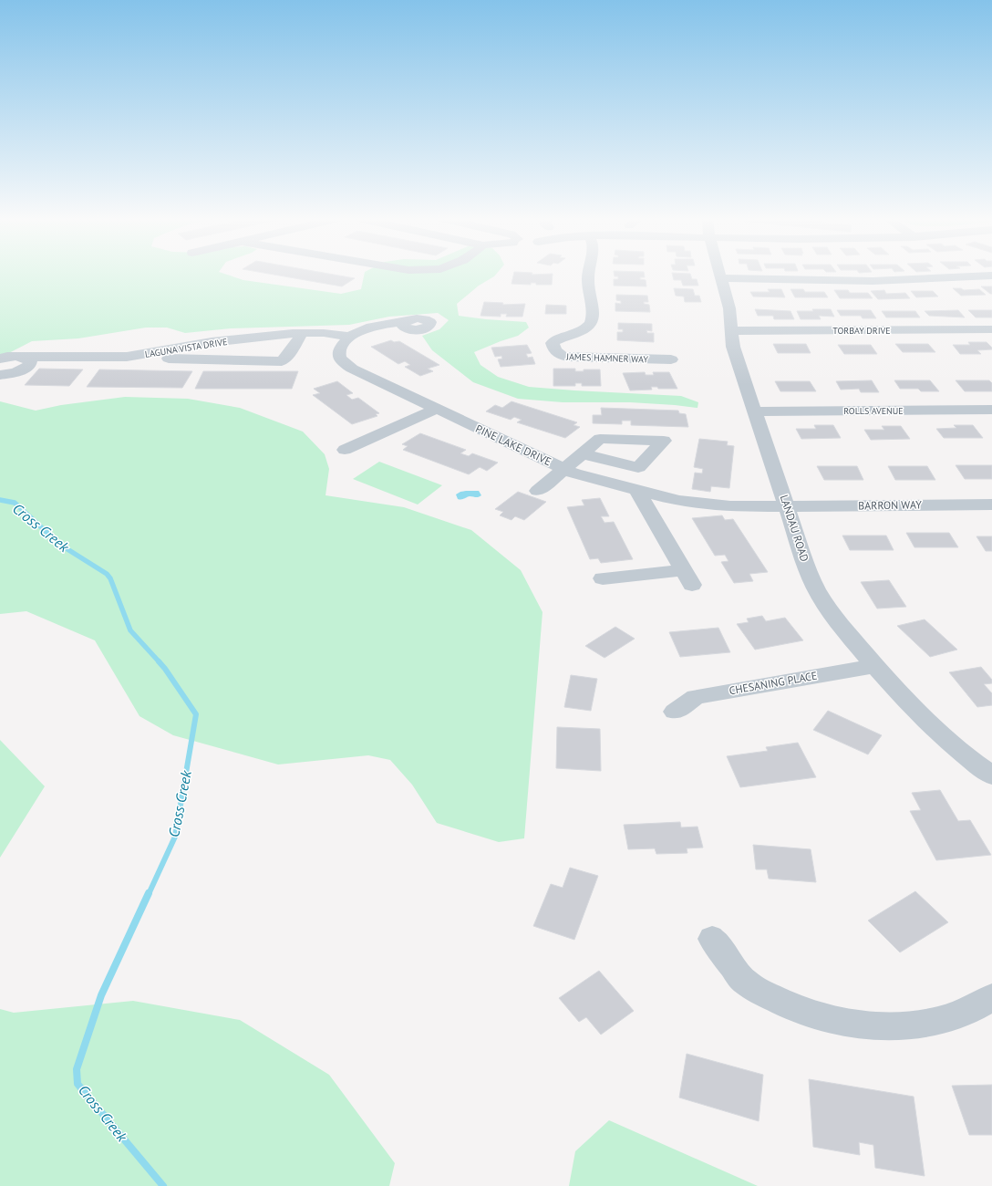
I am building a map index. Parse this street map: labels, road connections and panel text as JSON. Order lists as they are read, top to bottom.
{
  "streets": {
    "street": [
      "TORBAY DRIVE",
      "LAGUNA VISTA DRIVE",
      "JAMES HAMNER WAY",
      "ROLLS AVENUE",
      "PINE LAKE DRIVE",
      "BARRON WAY",
      "LANDAU ROAD",
      "CHESANING PLACE"
    ]
  },
  "crossings": [
    ["TORBAY DRIVE", "LANDAU ROAD"],
    ["LAGUNA VISTA DRIVE", "PINE LAKE DRIVE"],
    ["ROLLS AVENUE", "LANDAU ROAD"],
    ["PINE LAKE DRIVE", "BARRON WAY"],
    ["PINE LAKE DRIVE", "LANDAU ROAD"],
    ["BARRON WAY", "LANDAU ROAD"],
    ["LANDAU ROAD", "CHESANING PLACE"]
  ],
  "water": ["Cross Creek"]
}
